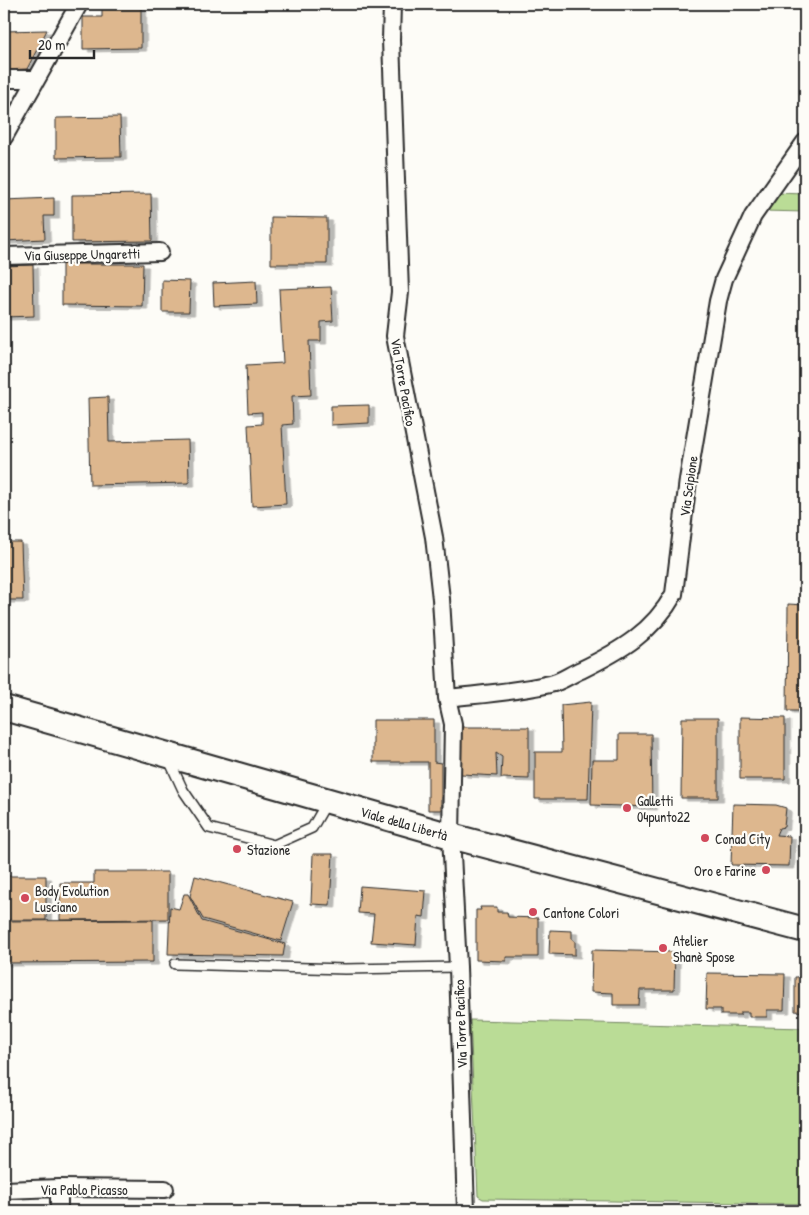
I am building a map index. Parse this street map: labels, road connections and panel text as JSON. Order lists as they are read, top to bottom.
{
  "streets": {
    "main road": ["Viale della Libertà"],
    "street": [
      "Via Giuseppe Ungaretti",
      "Via Torre Pacifico",
      "Via Scipione",
      "Via Pablo Picasso"
    ]
  },
  "crossings": [
    ["Via Torre Pacifico", "Via Scipione"],
    ["Via Torre Pacifico", "Viale della Libertà"]
  ],
  "places": [
    "Galletti 04punto22",
    "Conad City",
    "Stazione",
    "Oro e Farine",
    "Body Evolution Lusciano",
    "Cantone Colori",
    "Atelier Shanè Spose"
  ],
  "scale_bar": "20 m"
}
